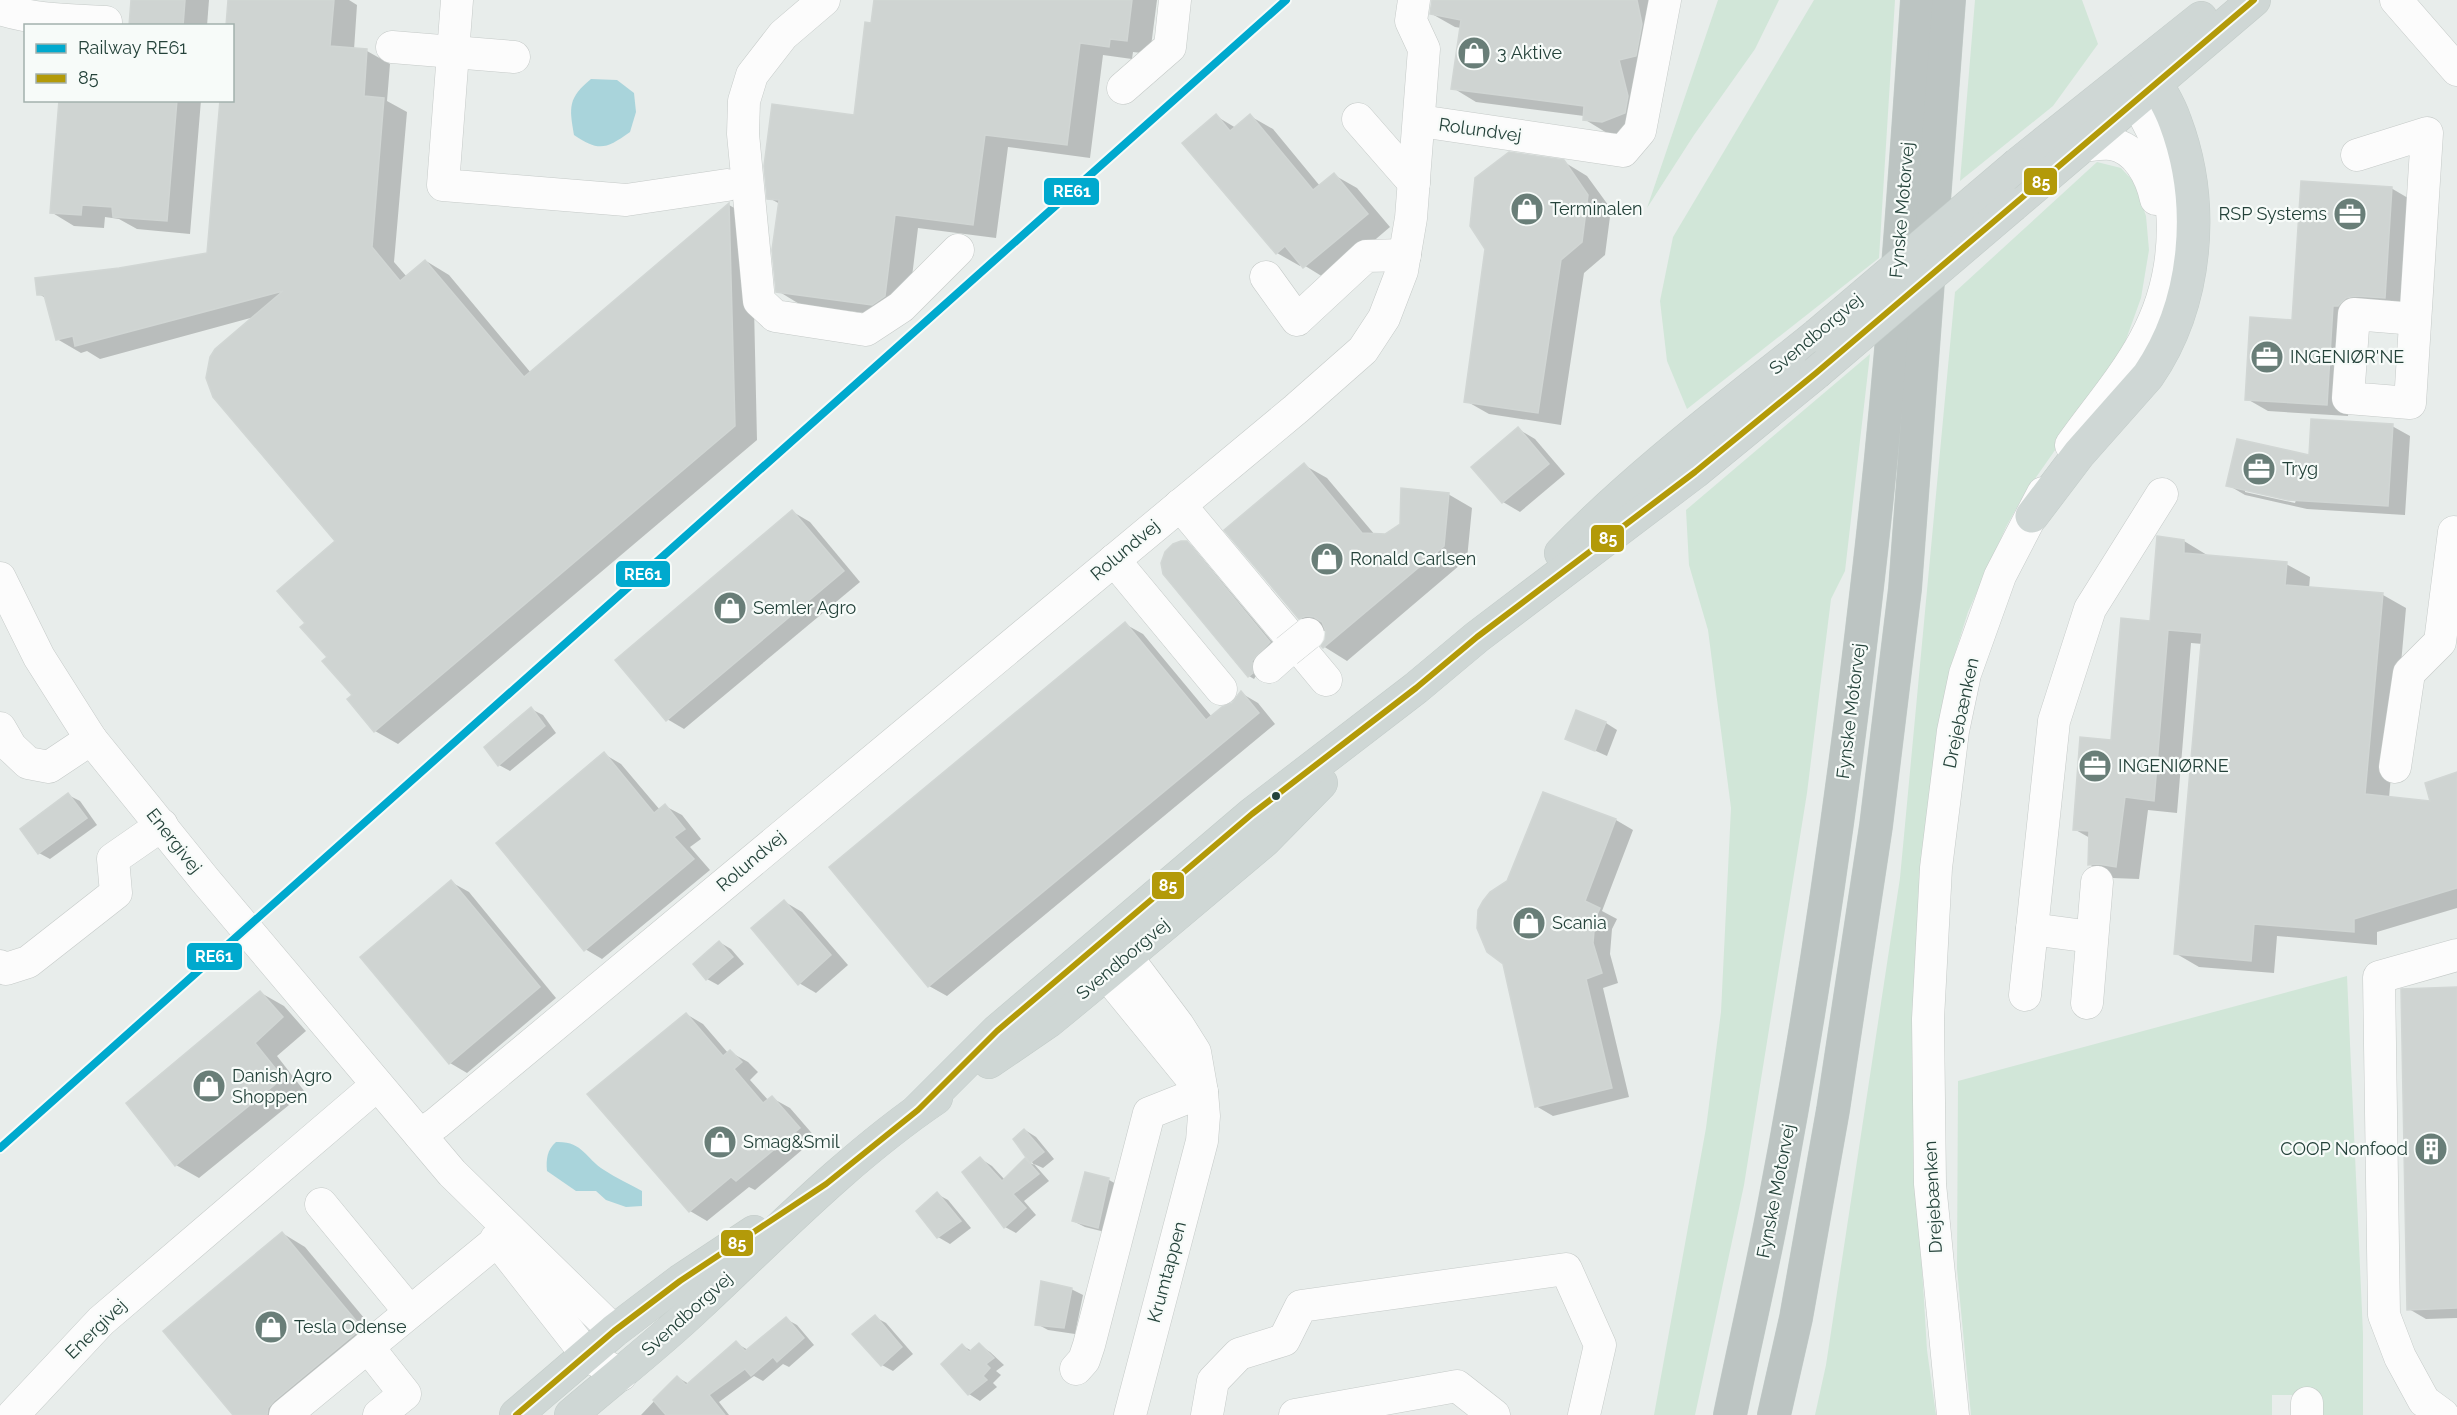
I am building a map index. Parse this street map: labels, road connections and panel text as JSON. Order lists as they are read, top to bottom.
{
  "streets": {
    "highway": ["Fynske Motorvej"],
    "main road": ["Svendborgvej"],
    "street": [
      "Rolundvej",
      "Drejebænken",
      "Energivej",
      "Krumtappen"
    ]
  },
  "crossings": [
    ["Rolundvej", "Energivej"],
    ["Svendborgvej", "Drejebænken"],
    ["Svendborgvej", "Energivej"]
  ],
  "places": {
    "shop": [
      "3 Aktive",
      "Terminalen",
      "Ronald Carlsen",
      "Semler Agro",
      "Scania",
      "Danish Agro Shoppen",
      "Smag&Smil",
      "Tesla Odense"
    ],
    "office": [
      "RSP Systems",
      "INGENIØR'NE",
      "Tryg",
      "INGENIØRNE"
    ],
    "building": ["COOP Nonfood"]
  },
  "lines": ["rail line RE61", "transit line 85"],
  "legend": ["Railway RE61", "85"]
}
